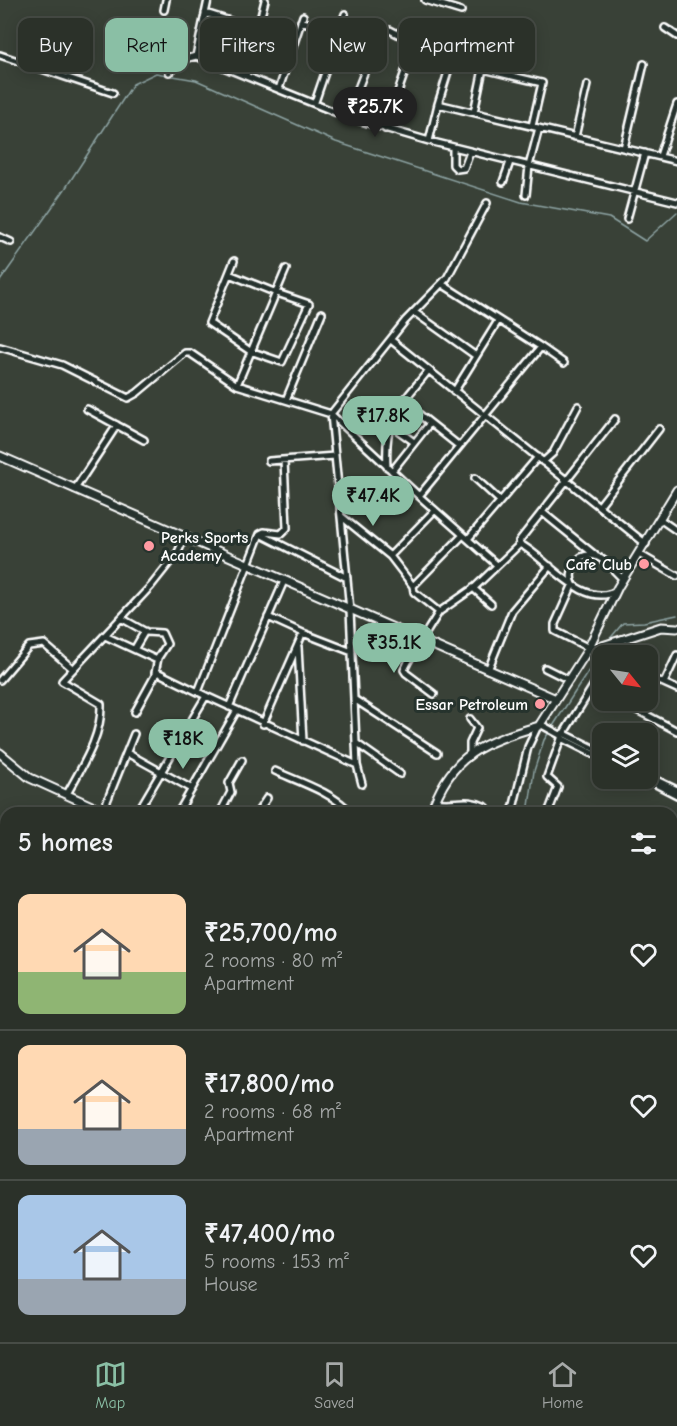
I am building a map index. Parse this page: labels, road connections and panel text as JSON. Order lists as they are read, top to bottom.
{
  "places": ["Perks Sports Academy", "Cafe Club", "Essar Petroleum"],
  "north": "bottom right",
  "page": {
    "chip": [
      "Buy",
      "Rent",
      "Filters",
      "New",
      "Apartment"
    ],
    "price": [
      "₹25.7K",
      "₹17.8K",
      "₹47.4K",
      "₹35.1K",
      "₹18K"
    ],
    "heading": "5 homes",
    "list": [
      {
        "name": "₹25,700/mo",
        "note": "2 rooms · 80 m² · Apartment"
      },
      {
        "name": "₹17,800/mo",
        "note": "2 rooms · 68 m² · Apartment"
      },
      {
        "name": "₹47,400/mo",
        "note": "5 rooms · 153 m² · House"
      }
    ],
    "tabs": ["Map", "Saved", "Home"]
  }
}
